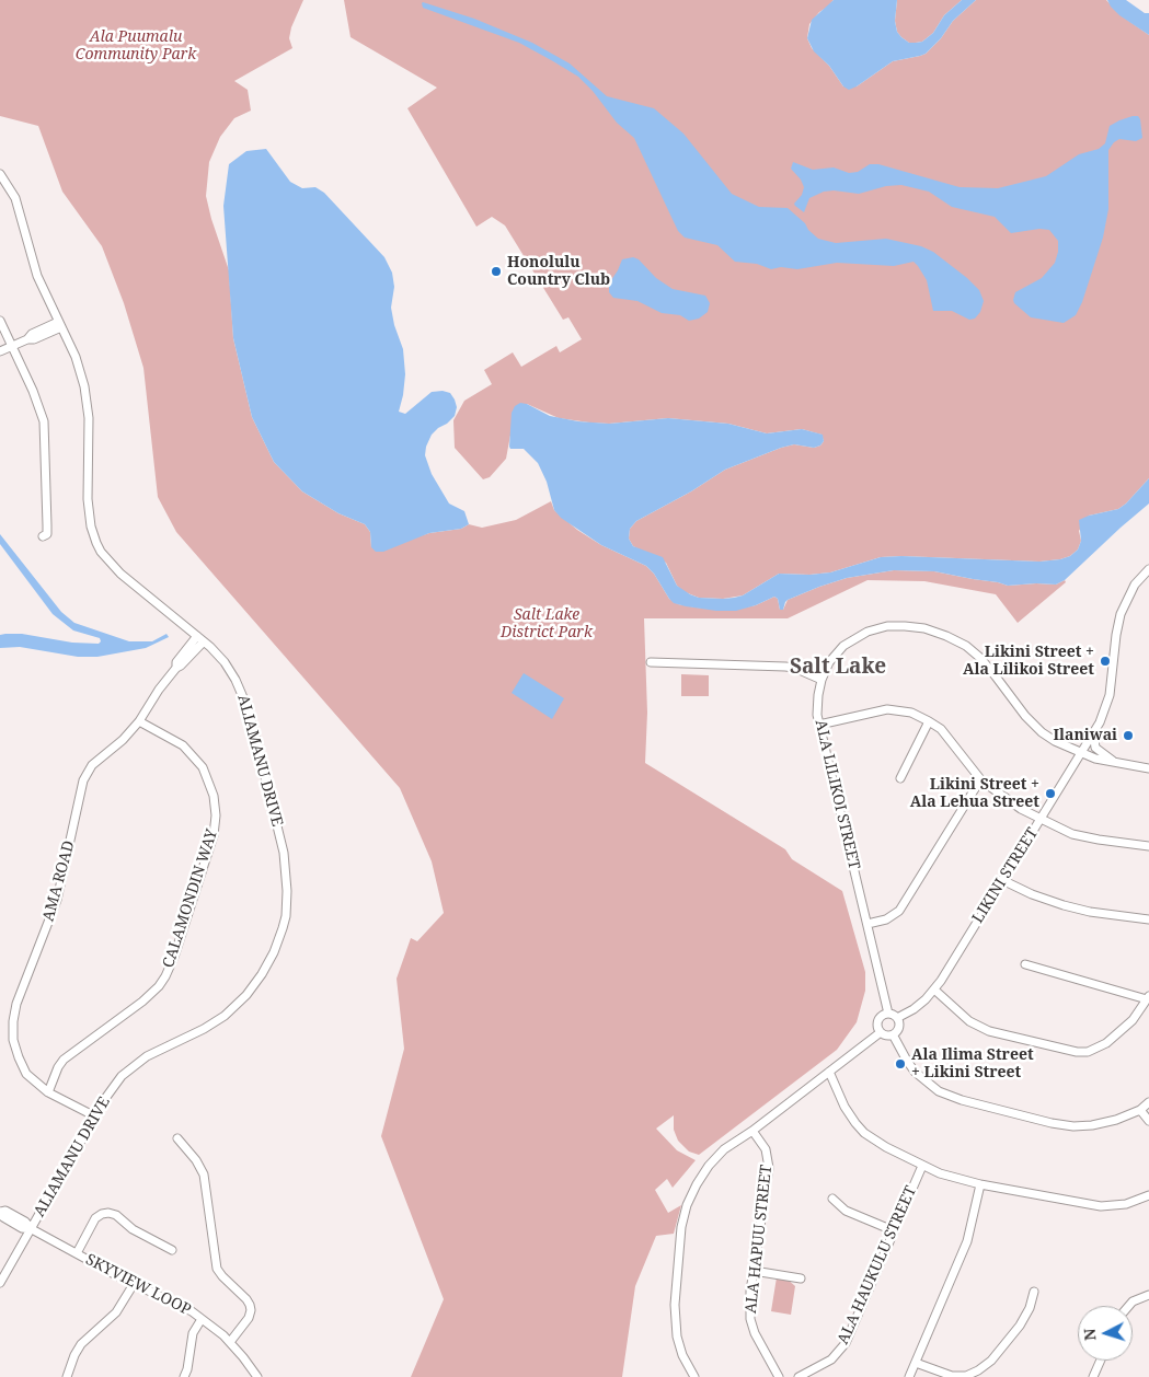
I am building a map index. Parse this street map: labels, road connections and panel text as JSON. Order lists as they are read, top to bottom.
{
  "streets": {
    "street": [
      "ALIAMANU DRIVE",
      "ALA LILIKOI STREET",
      "LIKINI STREET",
      "AMA ROAD",
      "CALAMONDIN WAY",
      "ALA HAPUU STREET",
      "ALA HAUKULU STREET",
      "SKYVIEW LOOP"
    ]
  },
  "crossings": [
    ["ALIAMANU DRIVE", "AMA ROAD"],
    ["ALIAMANU DRIVE", "SKYVIEW LOOP"],
    ["ALA LILIKOI STREET", "LIKINI STREET"],
    ["AMA ROAD", "CALAMONDIN WAY"]
  ],
  "districts": ["Salt Lake"],
  "parks": ["Ala Puumalu Community Park", "Salt Lake District Park"],
  "places": [
    "Honolulu Country Club",
    "Likini Street + Ala Lilikoi Street",
    "Ilaniwai",
    "Likini Street + Ala Lehua Street",
    "Ala Ilima Street + Likini Street"
  ],
  "north": "left"
}
